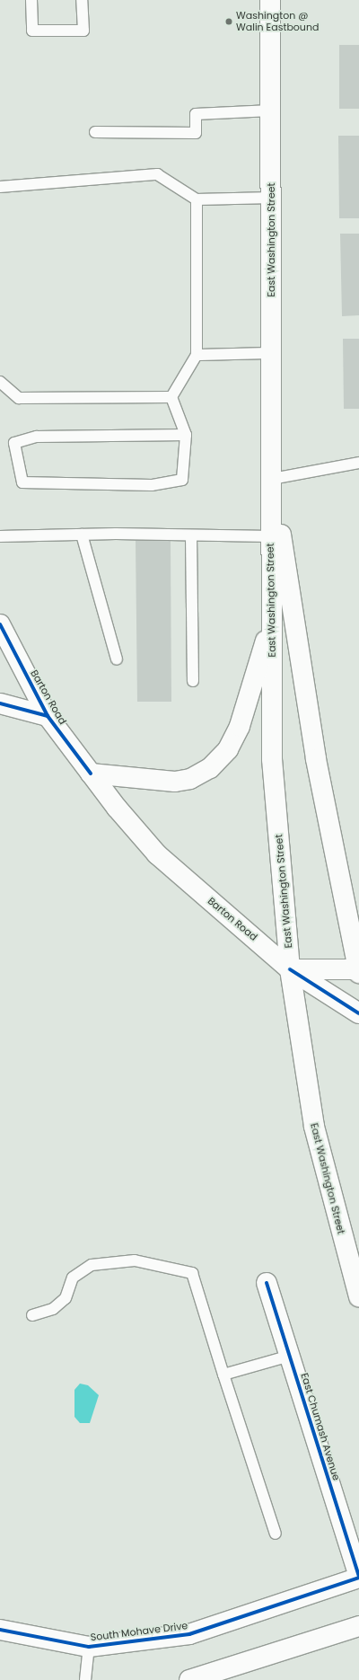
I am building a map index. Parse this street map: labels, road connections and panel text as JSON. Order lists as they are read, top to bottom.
{
  "streets": {
    "main road": [
      "East Washington Street",
      "Barton Road",
      "East Chumash Avenue",
      "South Mohave Drive"
    ]
  },
  "crossings": [
    ["East Washington Street", "Barton Road"],
    ["East Chumash Avenue", "South Mohave Drive"]
  ],
  "places": ["Washington @ Walin Eastbound"]
}
